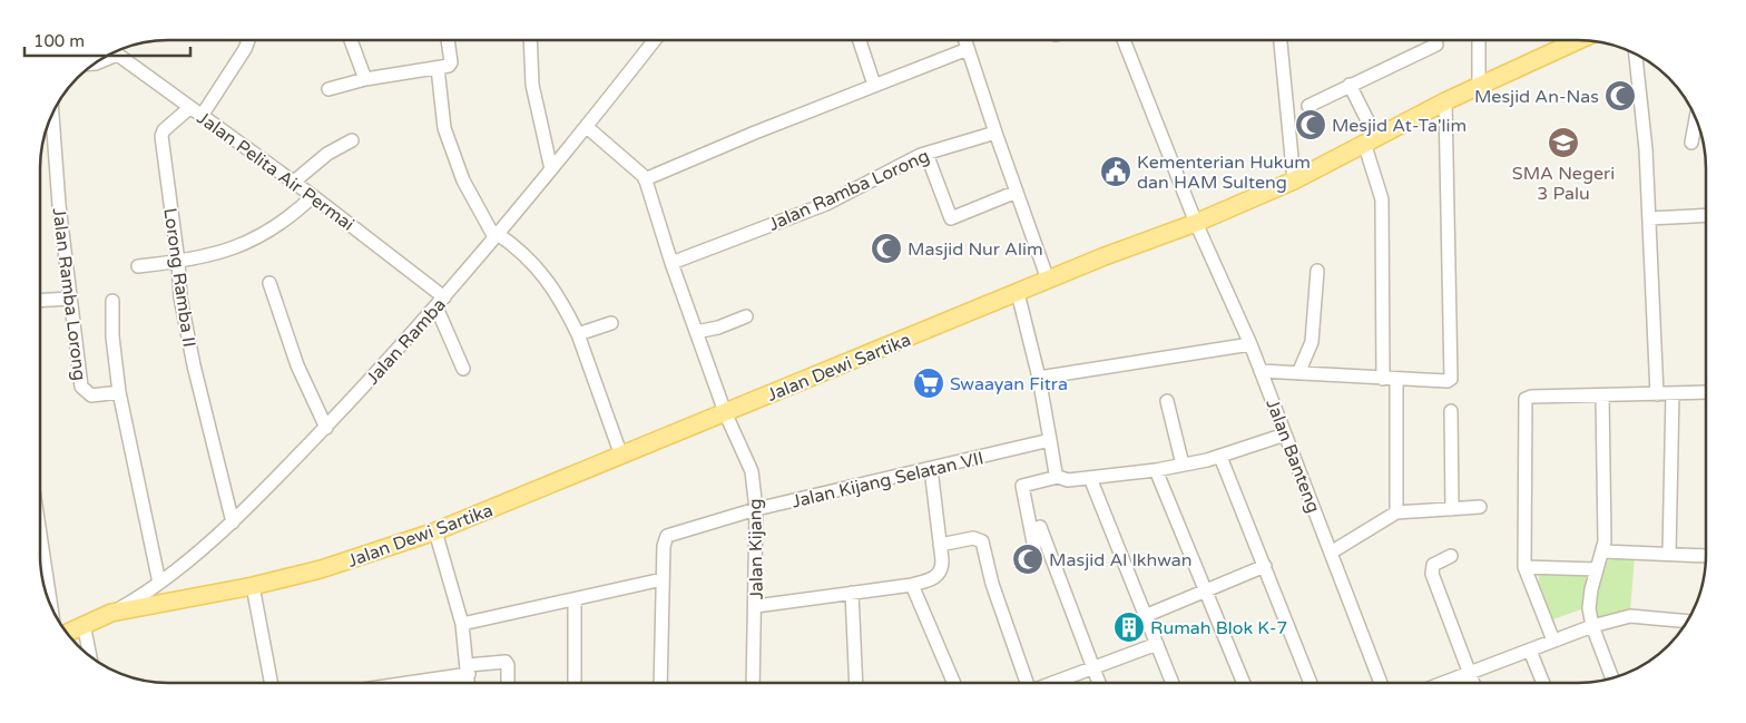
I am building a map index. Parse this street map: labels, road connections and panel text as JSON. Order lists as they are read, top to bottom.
{
  "streets": {
    "main road": ["Jalan Dewi Sartika"],
    "street": [
      "Jalan Pelita Air Permai",
      "Jalan Ramba Lorong",
      "Lorong Ramba II",
      "Jalan Ramba",
      "Jalan Banteng",
      "Jalan Kijang Selatan VII",
      "Jalan Kijang"
    ]
  },
  "crossings": [
    ["Jalan Pelita Air Permai", "Lorong Ramba II"],
    ["Jalan Pelita Air Permai", "Jalan Ramba"],
    ["Lorong Ramba II", "Jalan Ramba"],
    ["Jalan Ramba", "Jalan Dewi Sartika"],
    ["Jalan Dewi Sartika", "Jalan Banteng"],
    ["Jalan Dewi Sartika", "Jalan Kijang"],
    ["Jalan Kijang Selatan VII", "Jalan Kijang"]
  ],
  "places": {
    "mosque": [
      "Mesjid An-Nas",
      "Mesjid At-Ta'lim",
      "Masjid Nur Alim",
      "Masjid Al Ikhwan"
    ],
    "school or university": ["SMA Negeri 3 Palu"],
    "public building": ["Kementerian Hukum dan HAM Sulteng"],
    "supermarket": ["Swaayan Fitra"],
    "building": ["Rumah Blok K-7"]
  },
  "scale_bar": "100 m"
}
